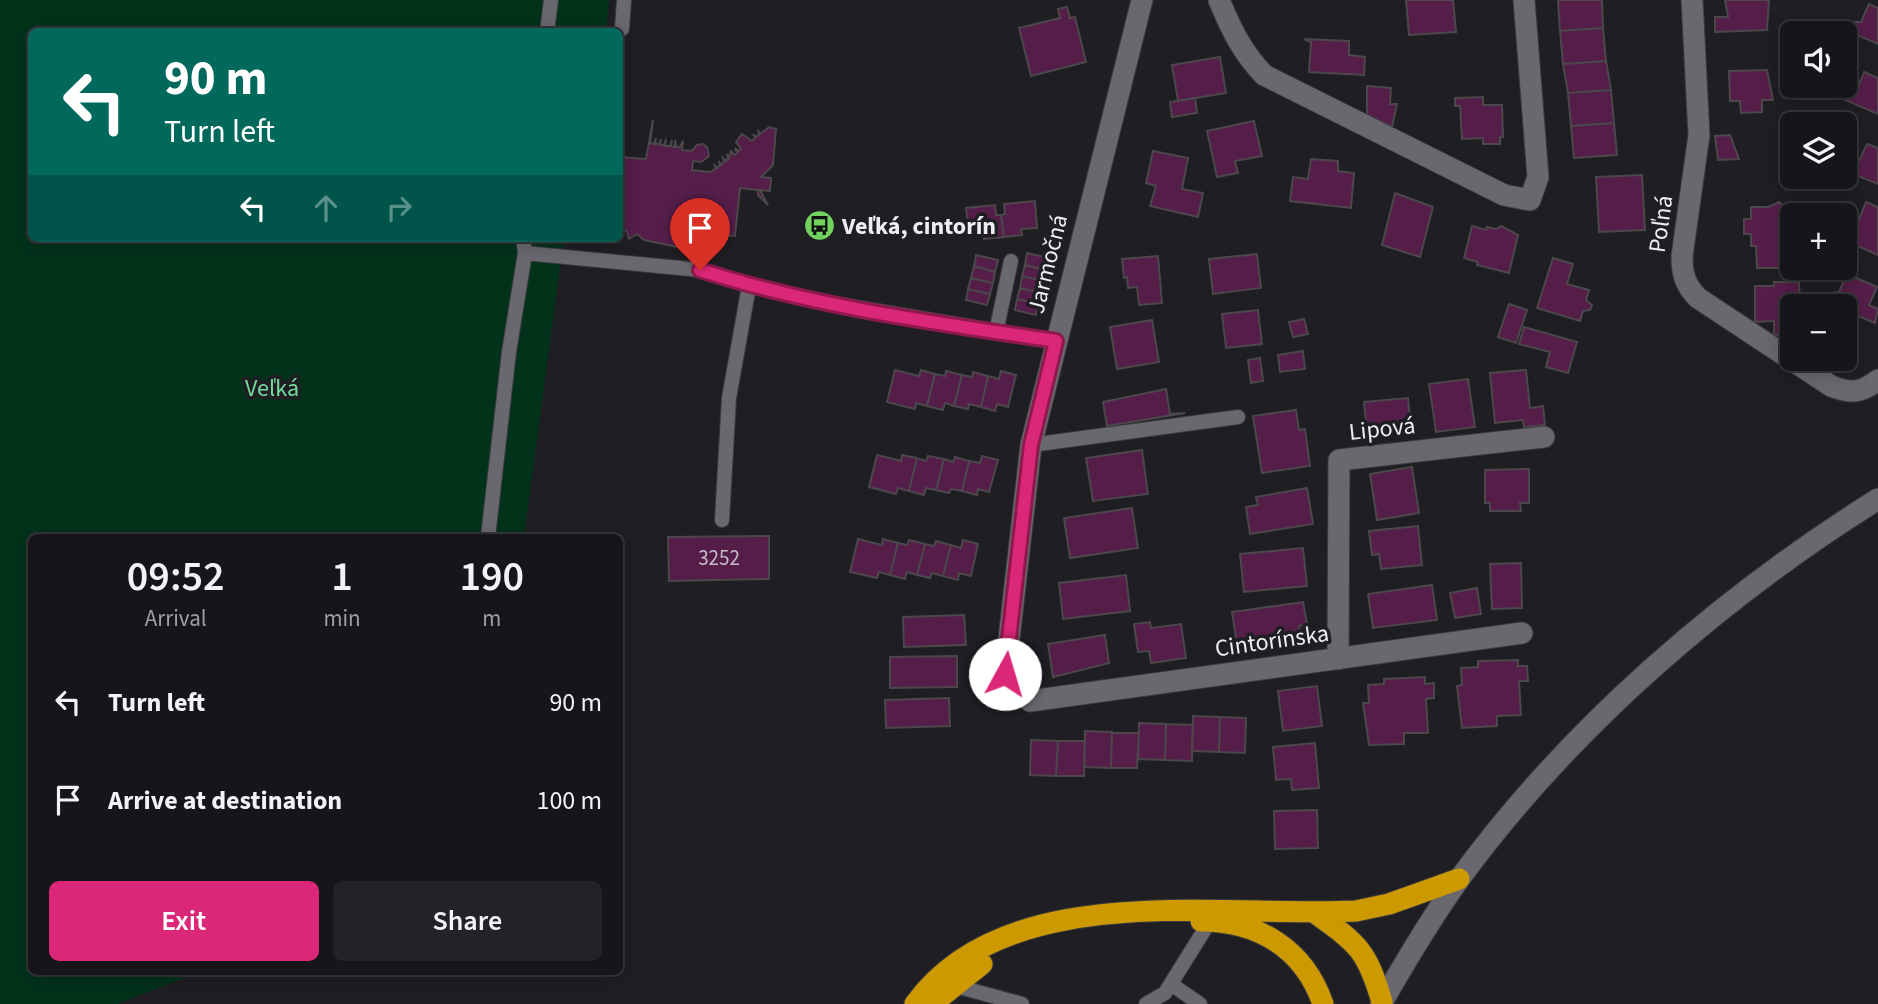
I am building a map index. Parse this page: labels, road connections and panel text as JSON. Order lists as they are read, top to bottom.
{
  "streets": {
    "street": [
      "Poľná",
      "Jarmočná",
      "Lipová",
      "Cintorínska"
    ]
  },
  "crossings": [
    ["Jarmočná", "Cintorínska"],
    ["Lipová", "Cintorínska"]
  ],
  "parks": ["Veľká"],
  "places": {
    "bus stop": ["Veľká, cintorín"]
  },
  "house_numbers": ["3252"],
  "page": {
    "map_buttons": ["+", "−"],
    "turn": ["90 m", "Turn left"],
    "eta": [
      "09:52",
      "Arrival",
      "1",
      "min",
      "190",
      "m"
    ],
    "list": [
      {
        "name": "Turn left",
        "value": "90 m"
      },
      {
        "name": "Arrive at destination",
        "value": "100 m"
      }
    ],
    "buttons": ["Exit", "Share"]
  }
}
